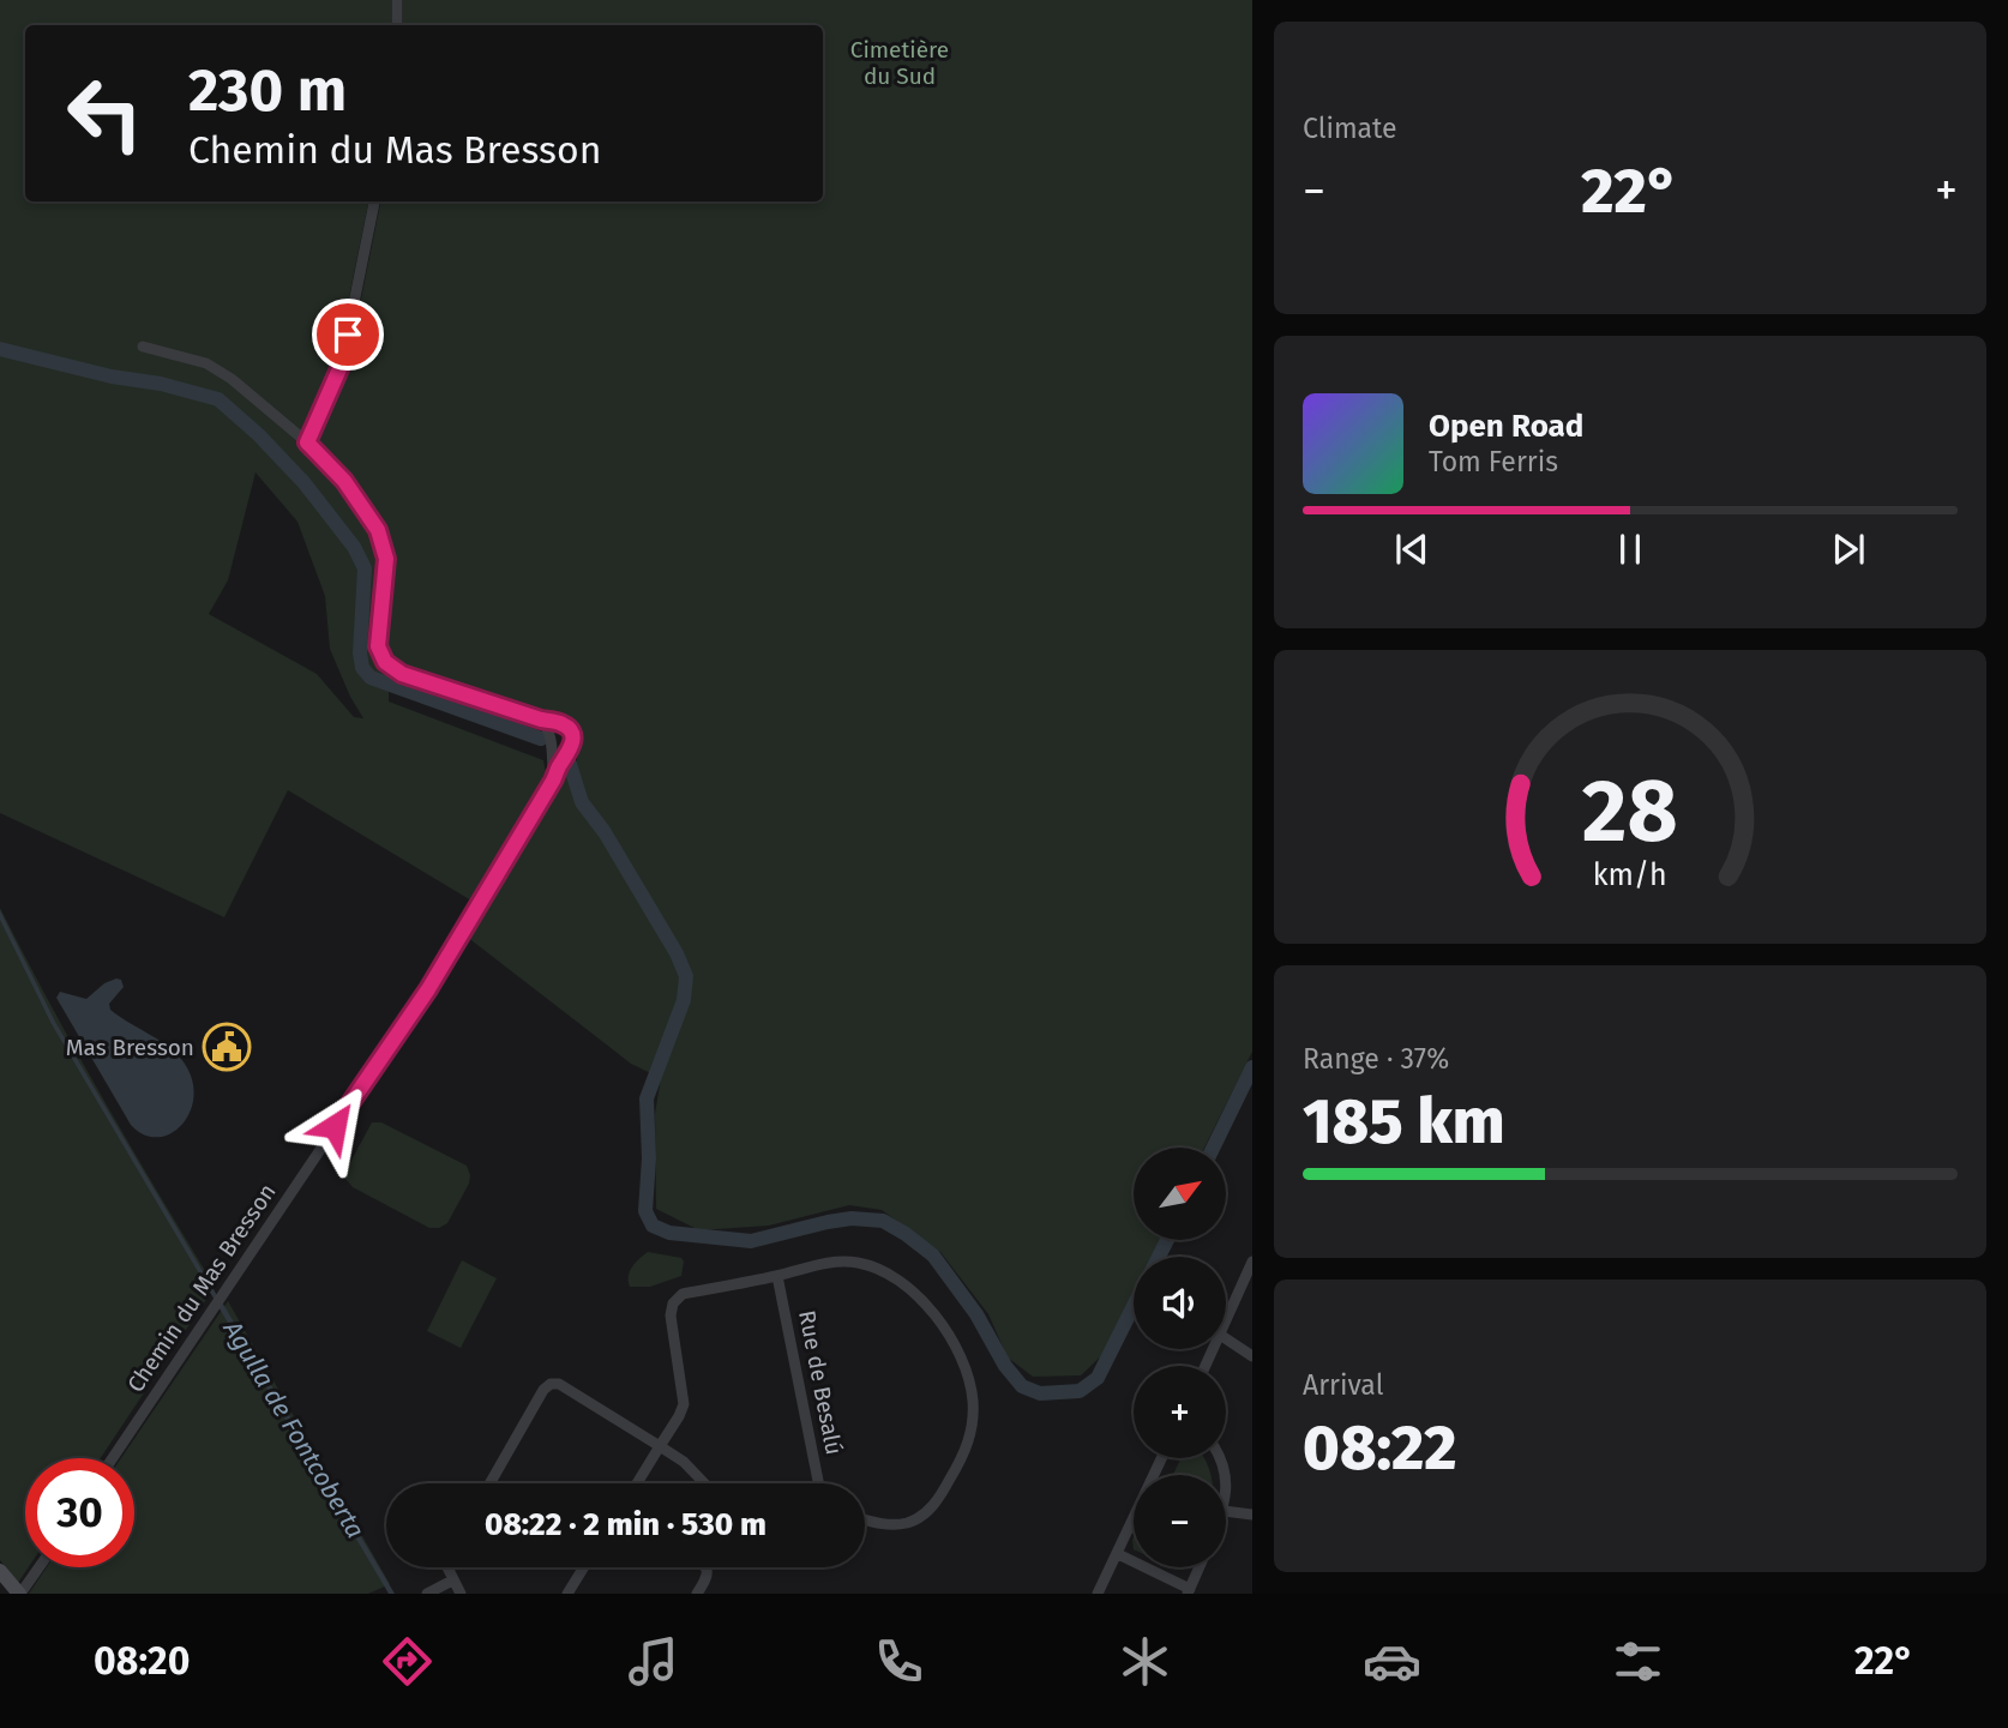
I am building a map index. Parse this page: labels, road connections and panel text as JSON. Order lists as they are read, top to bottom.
{
  "streets": {
    "street": ["Chemin du Mas Bresson", "Rue de Besalú"]
  },
  "water": ["Agulla de Fontcoberta"],
  "parks": ["Cimetière du Sud"],
  "places": {
    "public building": ["Mas Bresson"]
  },
  "north": "top right",
  "page": {
    "tile": [
      "Climate",
      ["Range · 37%", "185 km"],
      ["Arrival", "08:22"]
    ],
    "turn": ["230 m", "Chemin du Mas Bresson"],
    "heat": ["−", "22°", "+"],
    "song": ["Open Road", "Tom Ferris"],
    "map_buttons": ["+", "−"],
    "limit": "30",
    "trip": "08:22 · 2 min · 530 m",
    "tabs": ["08:20", "22°"],
    "gauge": ["28", "km/h"]
  }
}
